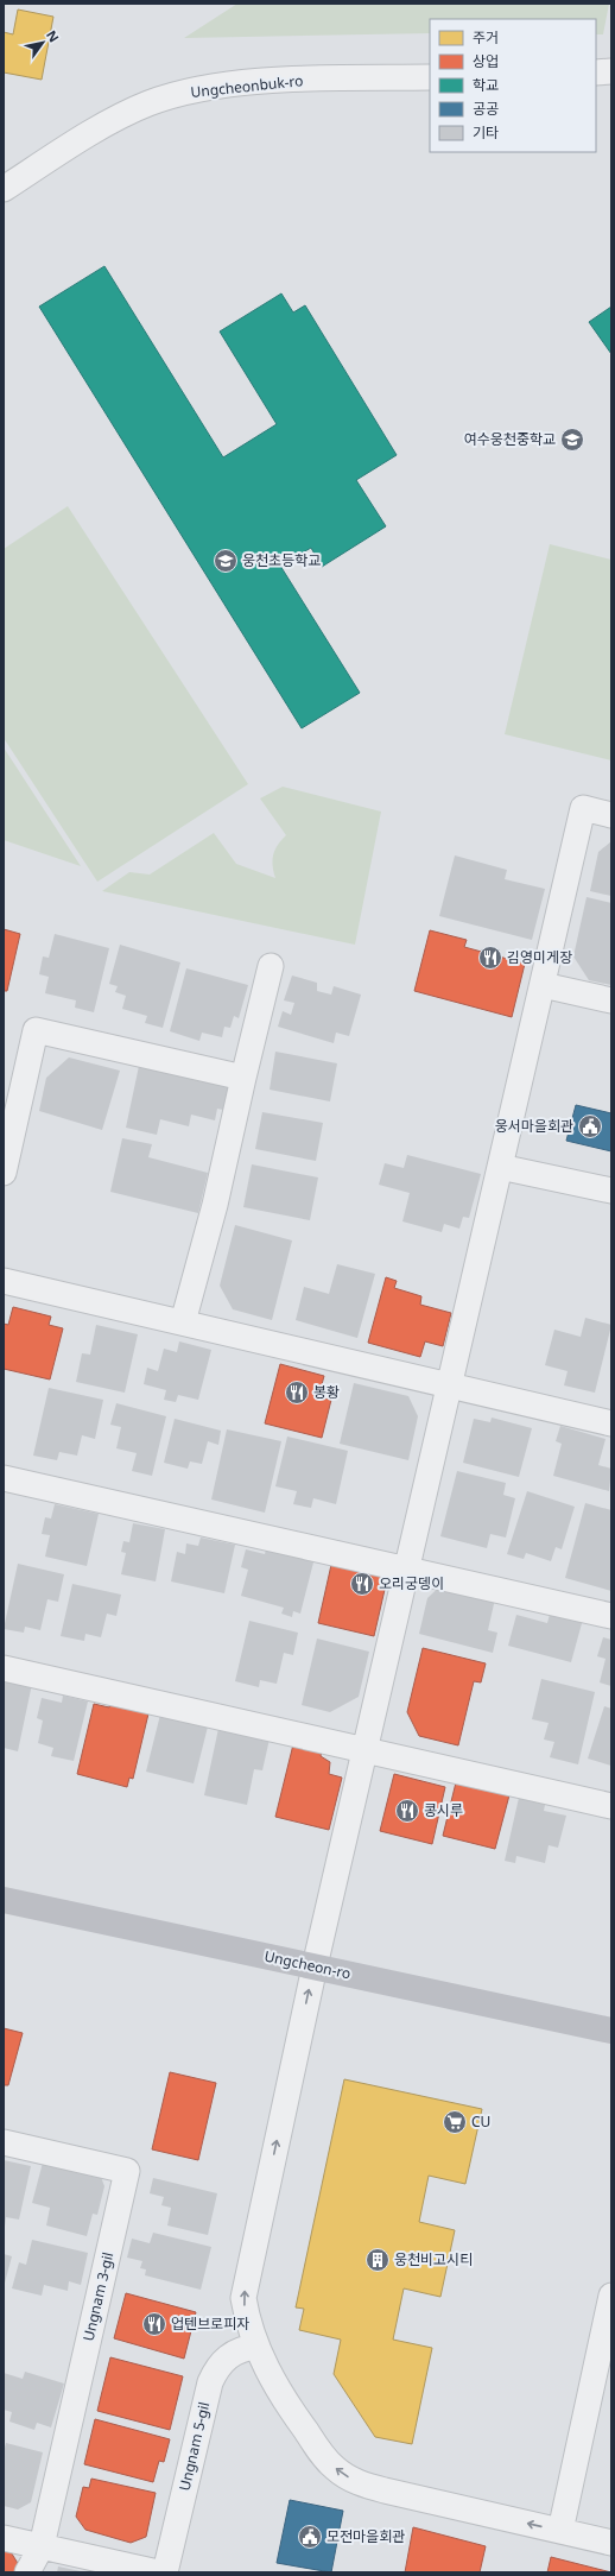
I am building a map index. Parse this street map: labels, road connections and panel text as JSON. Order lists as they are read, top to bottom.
{
  "streets": {
    "street": [
      "Ungcheonbuk-ro",
      "Ungcheon-ro",
      "Ungnam 3-gil",
      "Ungnam 5-gil"
    ]
  },
  "places": {
    "school or university": ["여수웅천중학교", "웅천초등학교"],
    "restaurant": [
      "김영미게장",
      "봉황",
      "오리궁뎅이",
      "콩시루",
      "업텐브로피자"
    ],
    "public building": ["웅서마을회관", "모전마을회관"],
    "supermarket": ["CU"],
    "building": ["웅천비고시티"]
  },
  "legend": [
    "주거",
    "상업",
    "학교",
    "공공",
    "기타"
  ],
  "north": "top right"
}
